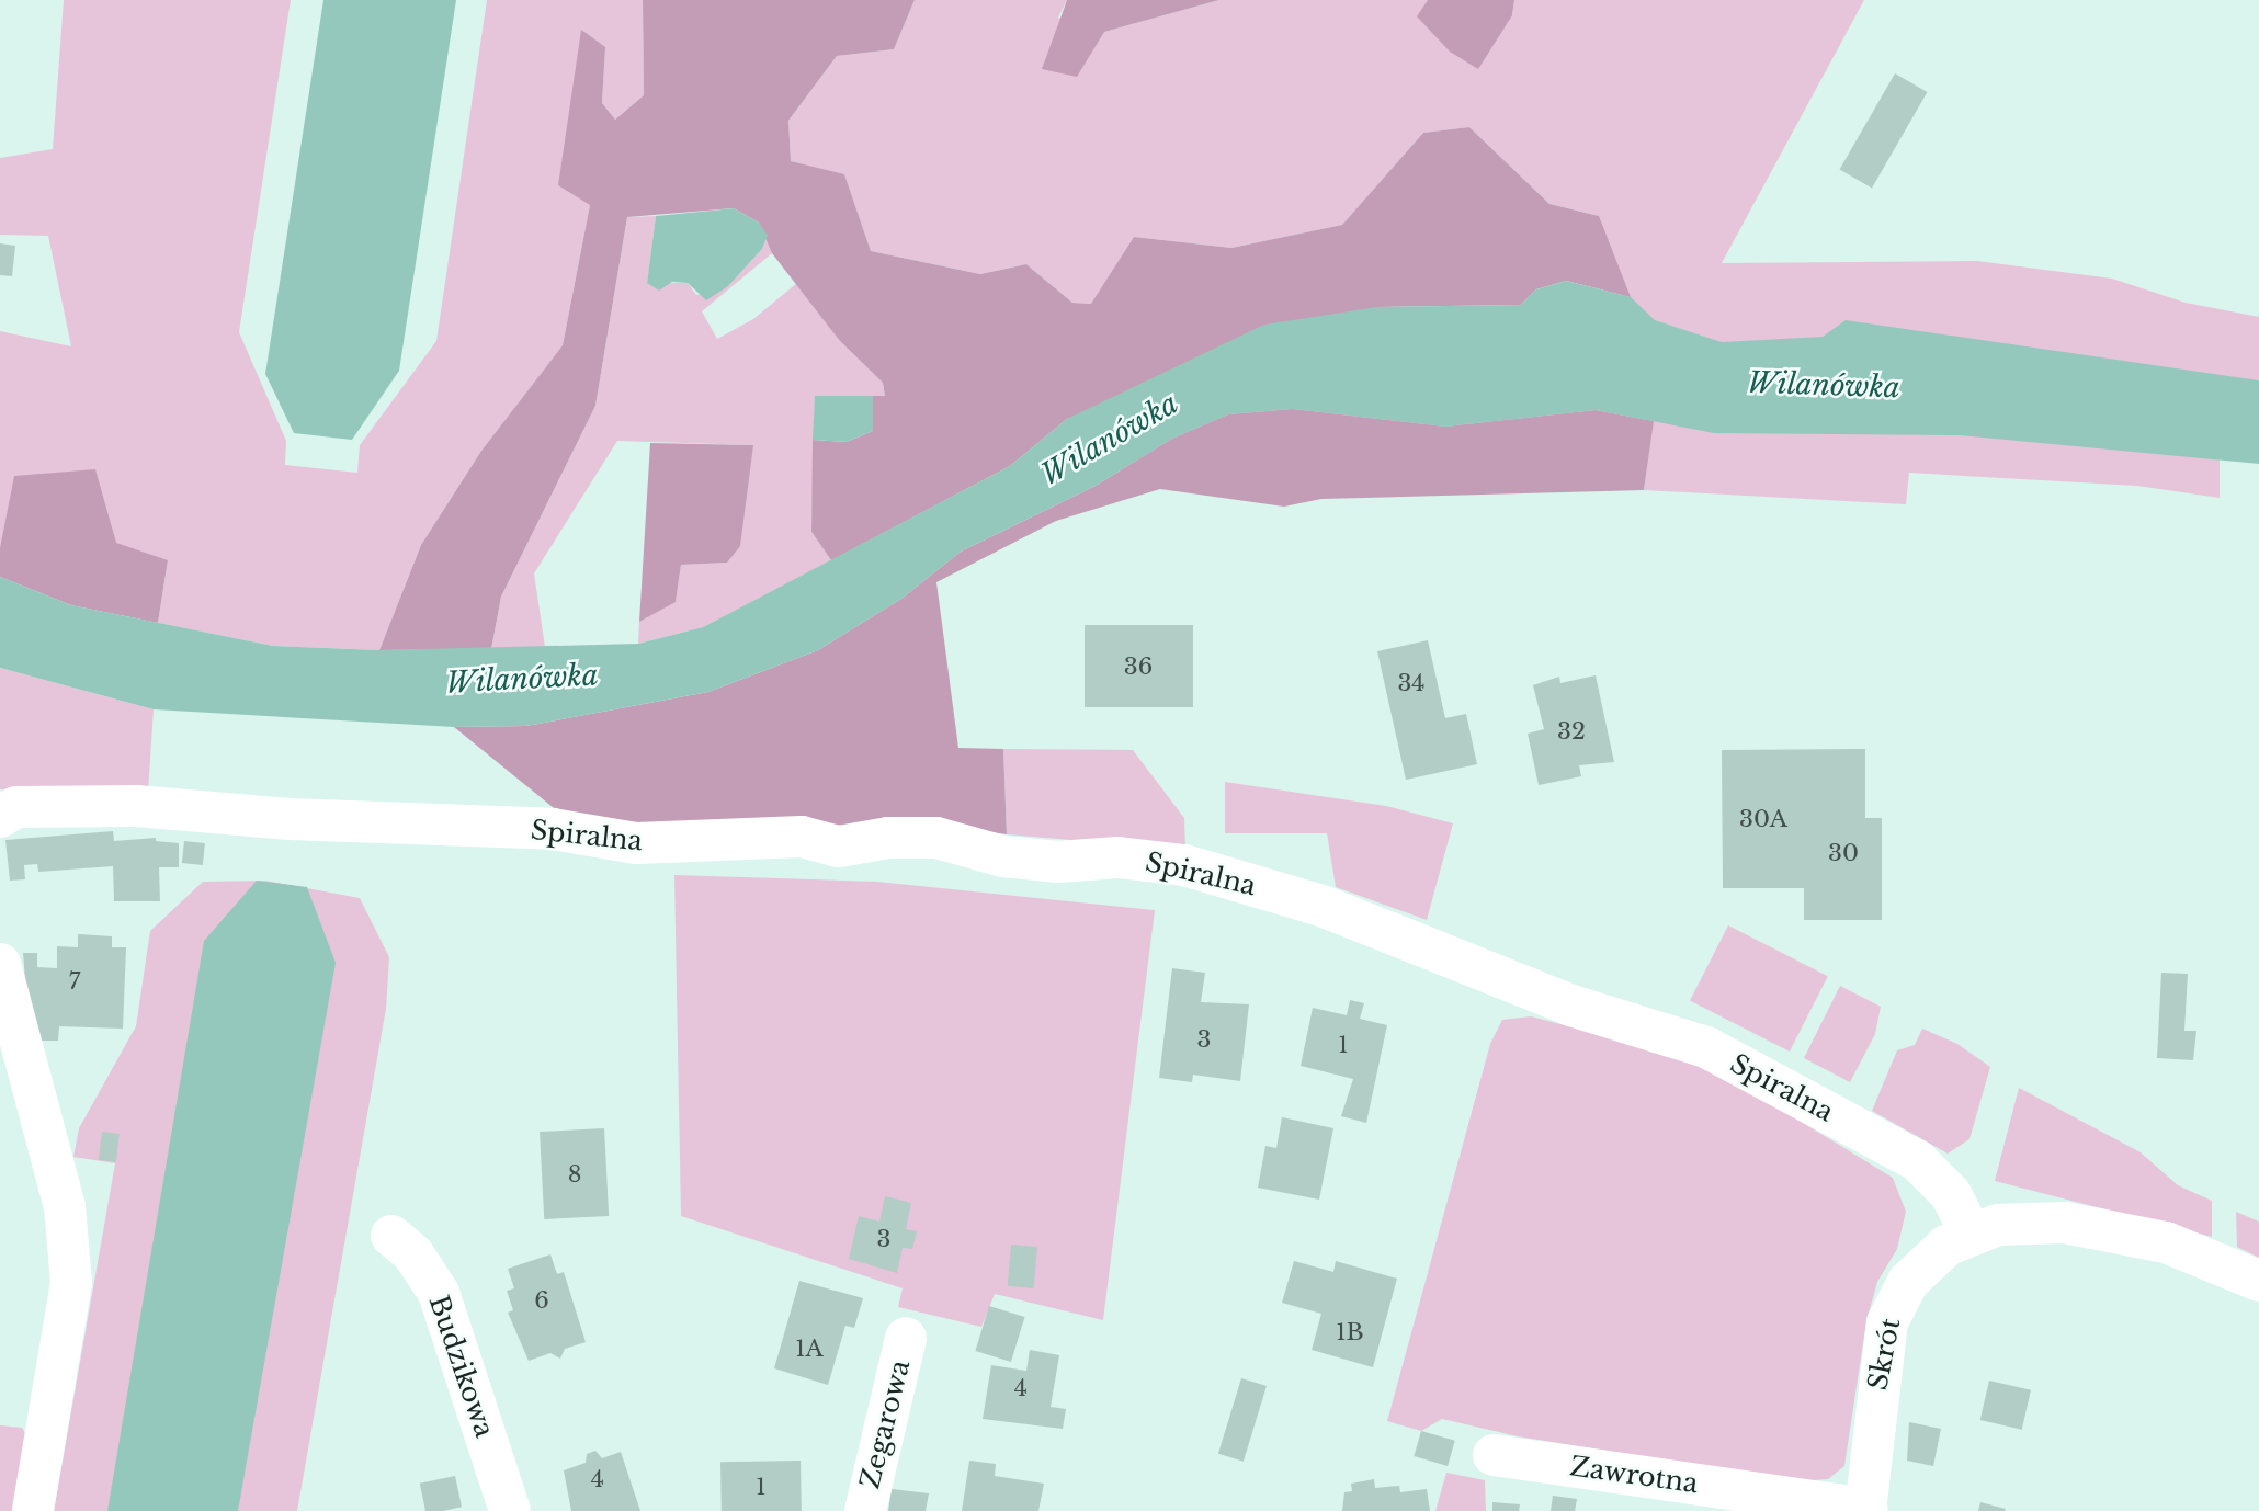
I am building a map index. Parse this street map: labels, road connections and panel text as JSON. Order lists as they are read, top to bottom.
{
  "streets": {
    "street": [
      "Spiralna",
      "Skrót",
      "Budzikowa",
      "Zegarowa",
      "Zawrotna"
    ]
  },
  "crossings": [
    ["Spiralna", "Skrót"],
    ["Skrót", "Zawrotna"]
  ],
  "water": ["Wilanówka"],
  "house_numbers": [
    "36",
    "34",
    "32",
    "30A",
    "30",
    "7",
    "3",
    "1",
    "8",
    "3",
    "6",
    "1B",
    "1A",
    "4",
    "4",
    "1"
  ]
}
